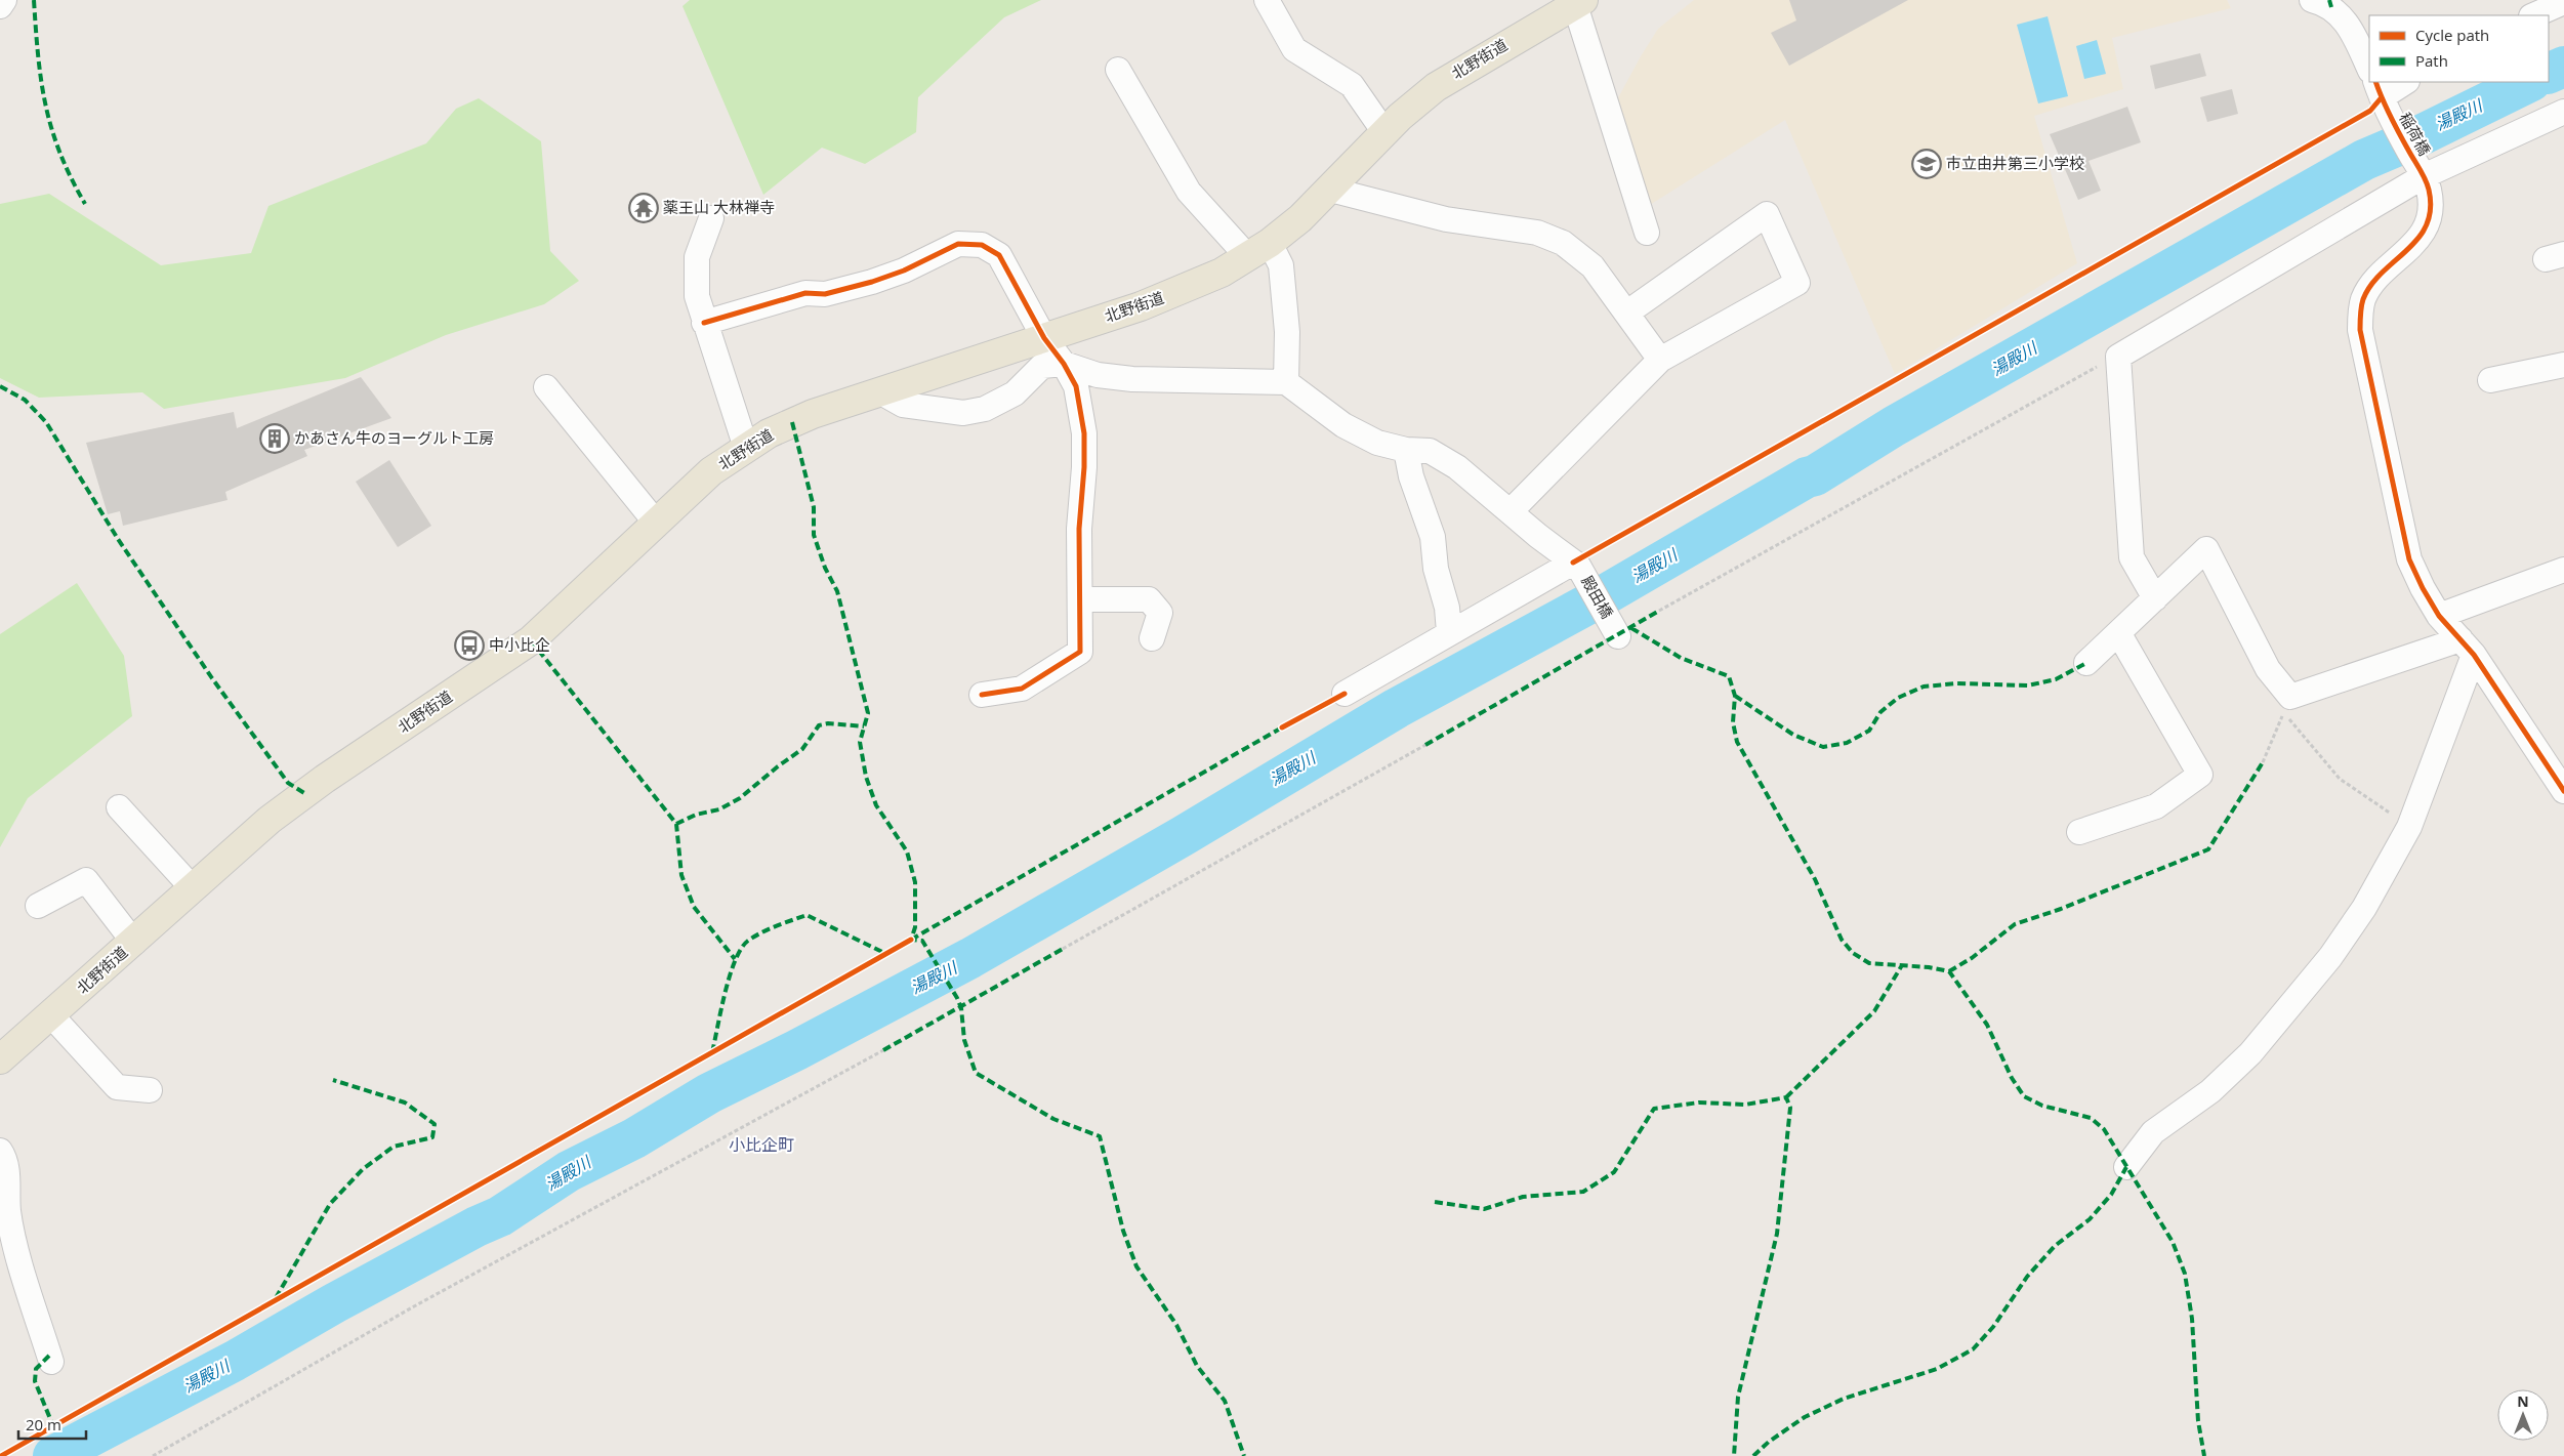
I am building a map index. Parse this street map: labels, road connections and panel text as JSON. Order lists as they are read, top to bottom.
{
  "streets": {
    "main road": ["北野街道"],
    "street": ["稲荷橋", "殿田橋"]
  },
  "districts": ["小比企町"],
  "water": ["湯殿川"],
  "places": {
    "school or university": ["市立由井第三小学校"],
    "temple": ["薬王山 大林禅寺"],
    "building": ["かあさん牛のヨーグルト工房"],
    "bus stop": ["中小比企"]
  },
  "legend": ["Cycle path", "Path"],
  "scale_bar": "20 m",
  "north": "top"
}
